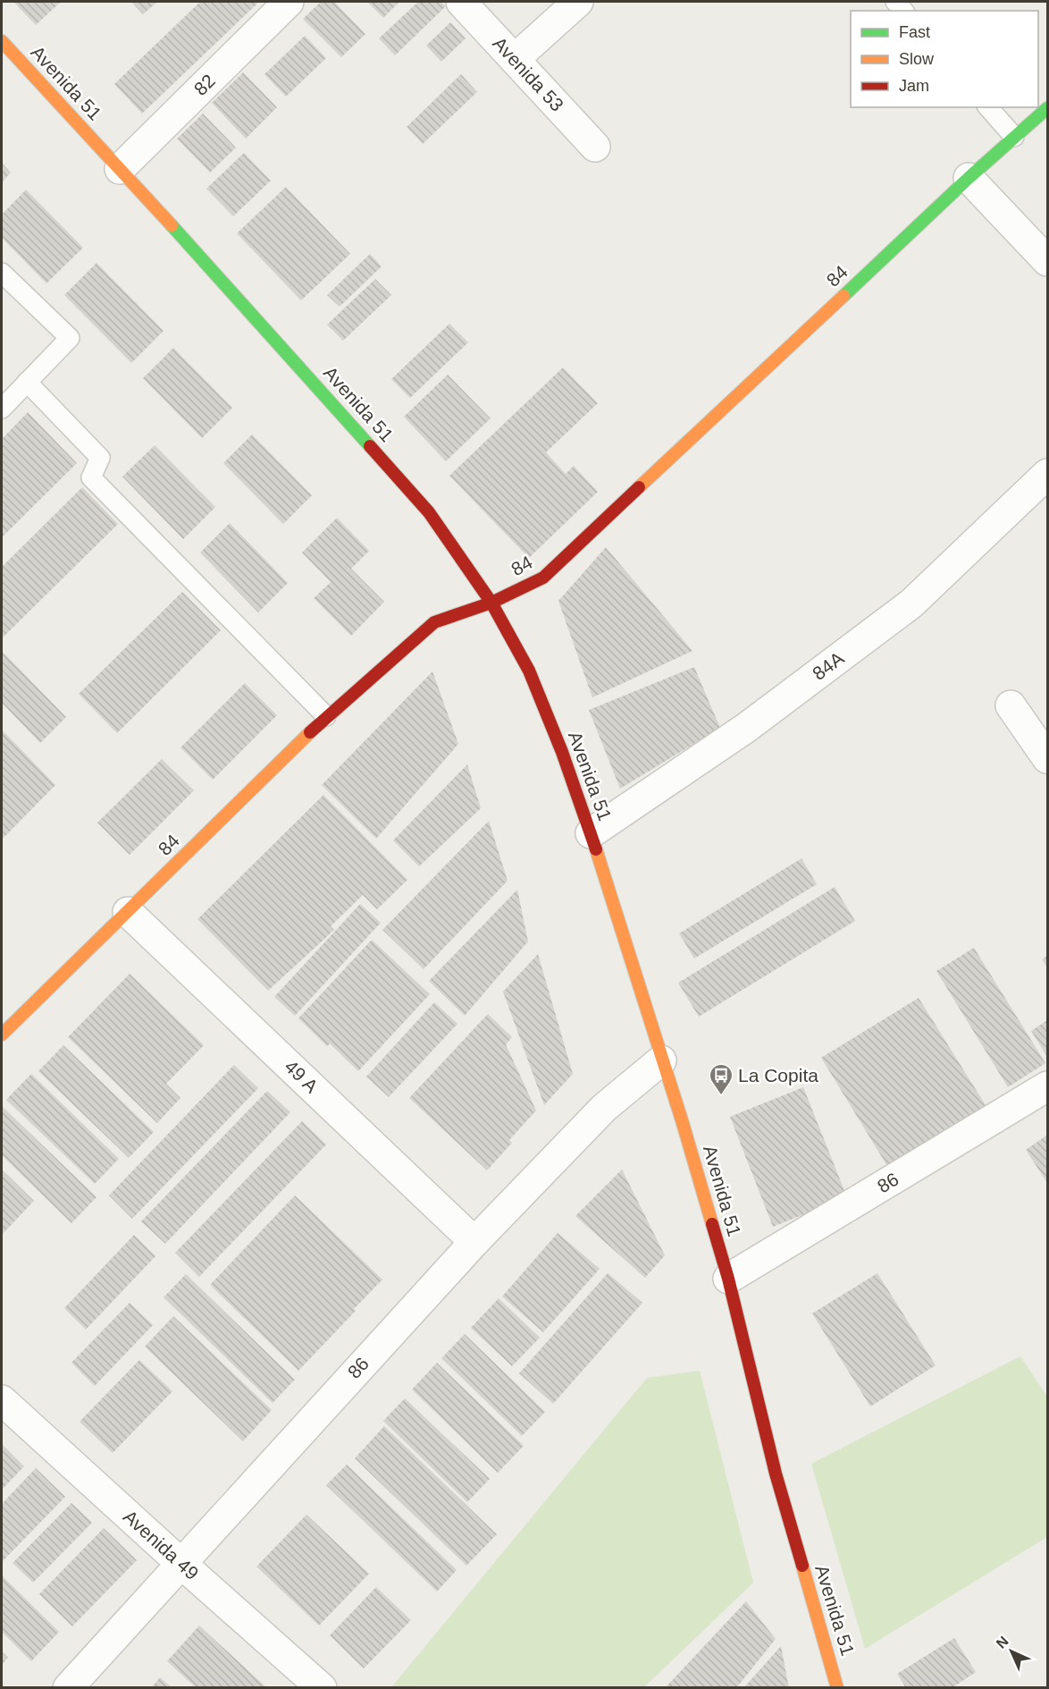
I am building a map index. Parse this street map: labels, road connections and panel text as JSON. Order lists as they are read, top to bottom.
{
  "streets": {
    "main road": ["Avenida 51", "84"],
    "street": [
      "Avenida 53",
      "82",
      "84A",
      "49 A",
      "86",
      "Avenida 49"
    ]
  },
  "crossings": [
    ["Avenida 51", "82"],
    ["Avenida 51", "84"],
    ["Avenida 51", "84A"],
    ["Avenida 51", "86"],
    ["84", "49 A"],
    ["49 A", "86"],
    ["86", "Avenida 49"]
  ],
  "places": {
    "bus stop": ["La Copita"]
  },
  "legend": ["Fast", "Slow", "Jam"],
  "north": "top left"
}
